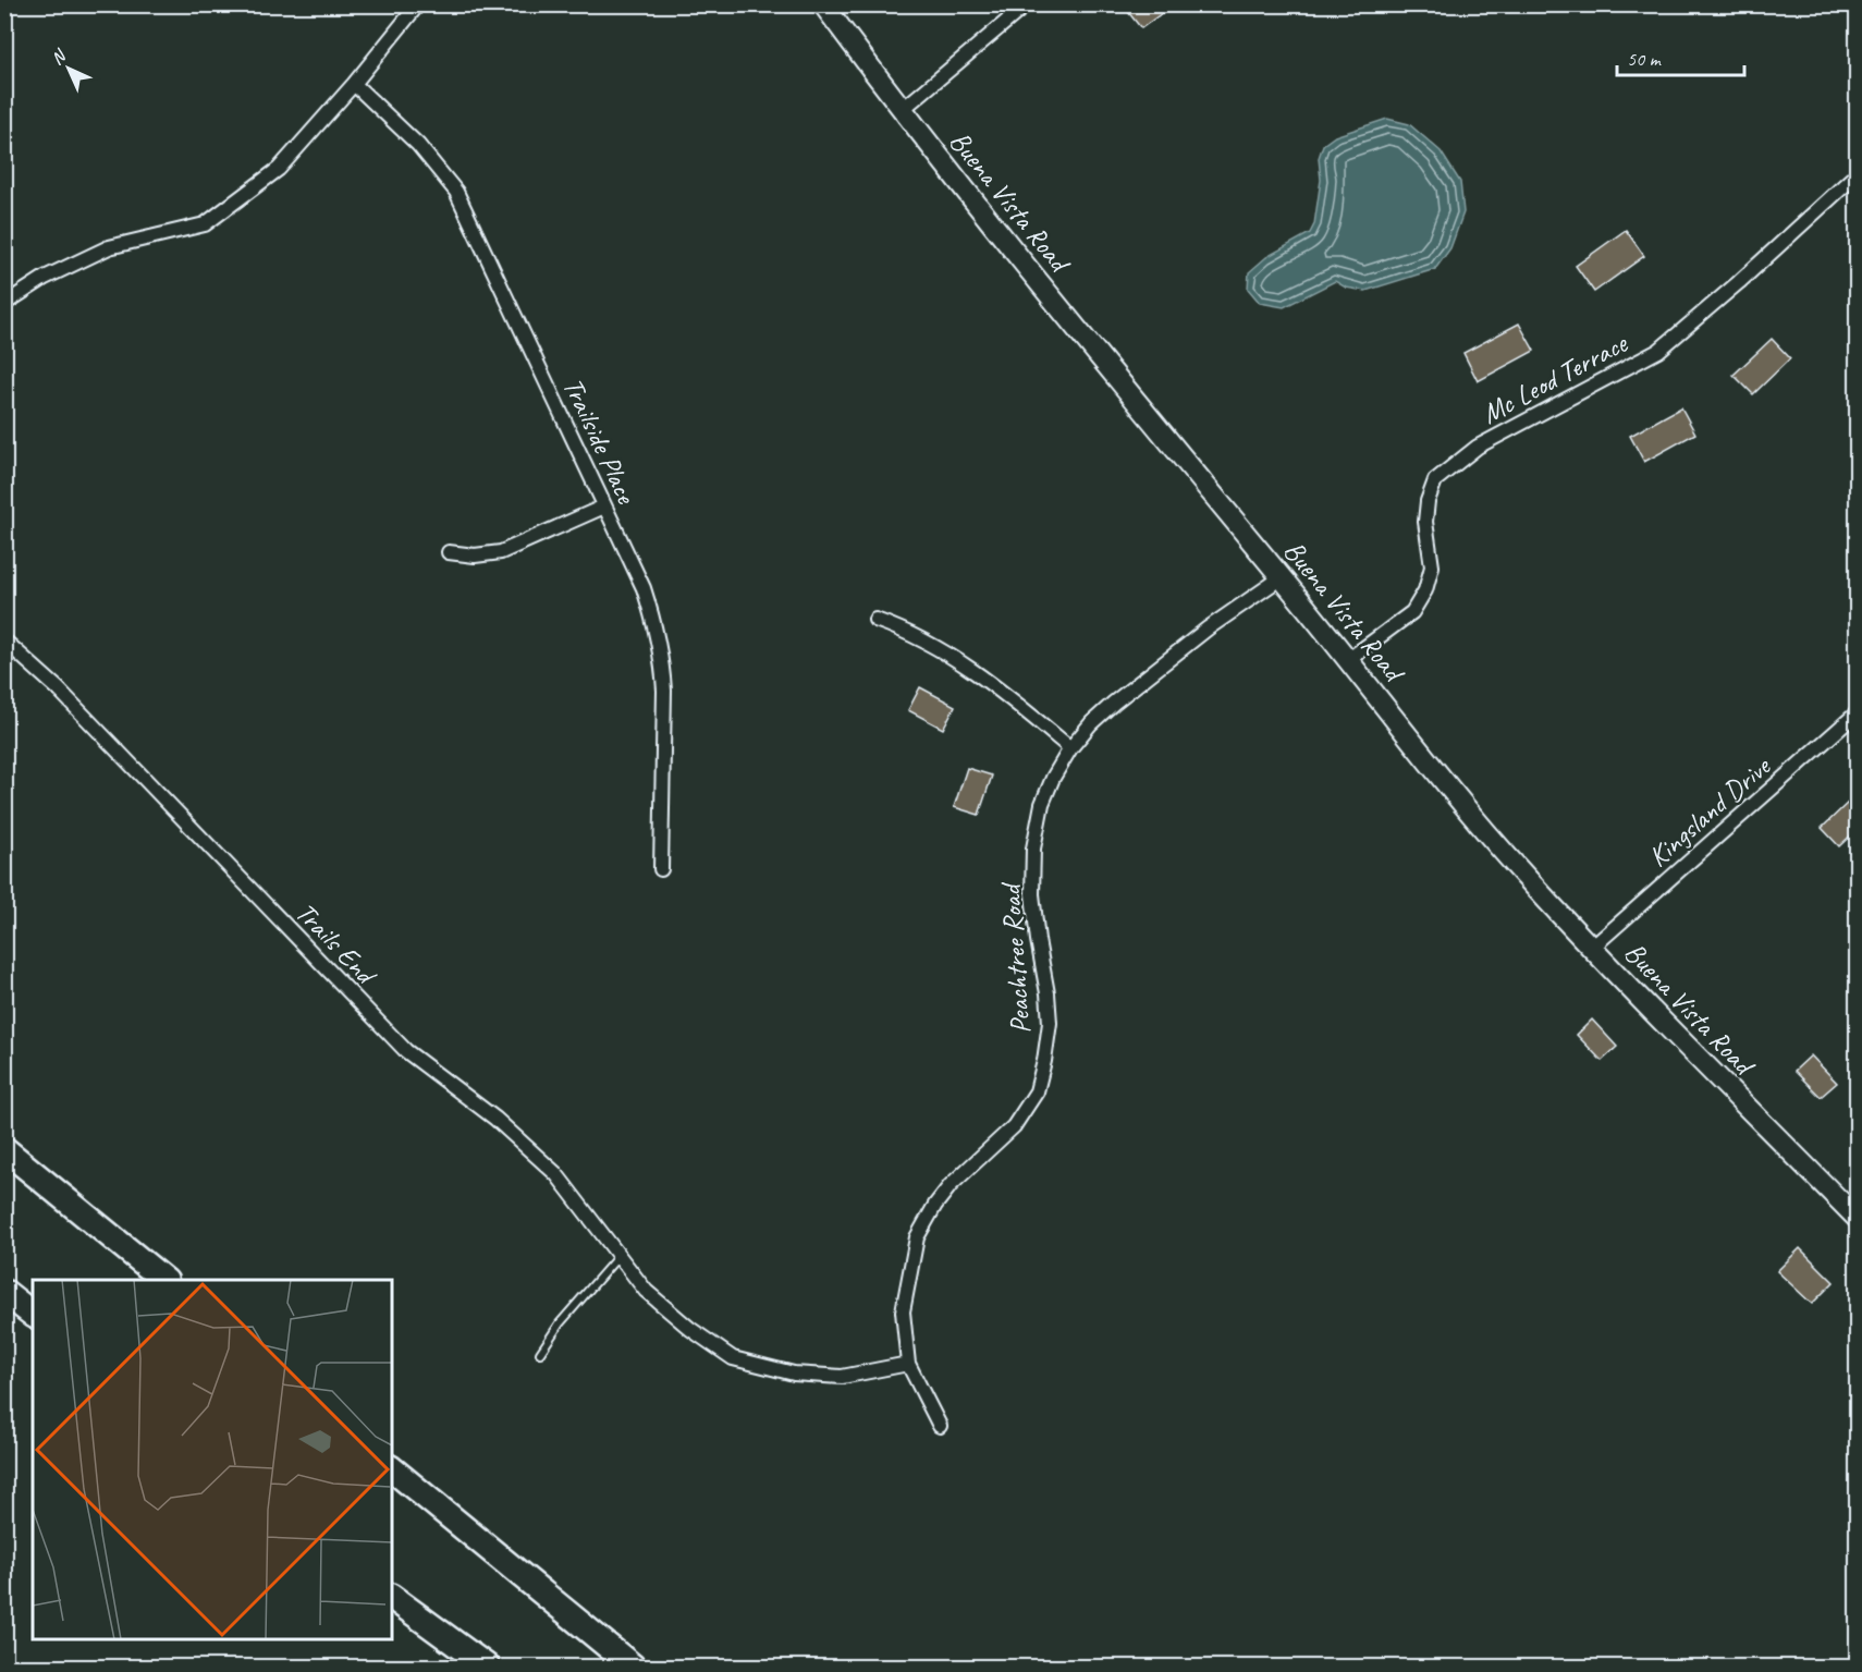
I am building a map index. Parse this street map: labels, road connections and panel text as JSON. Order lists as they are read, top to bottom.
{
  "streets": {
    "street": [
      "Buena Vista Road",
      "Mc Leod Terrace",
      "Trailside Place",
      "Kingsland Drive",
      "Trails End",
      "Peachtree Road"
    ]
  },
  "crossings": [
    ["Buena Vista Road", "Mc Leod Terrace"],
    ["Buena Vista Road", "Kingsland Drive"],
    ["Buena Vista Road", "Peachtree Road"],
    ["Trails End", "Peachtree Road"]
  ],
  "scale_bar": "50 m",
  "north": "top left"
}
